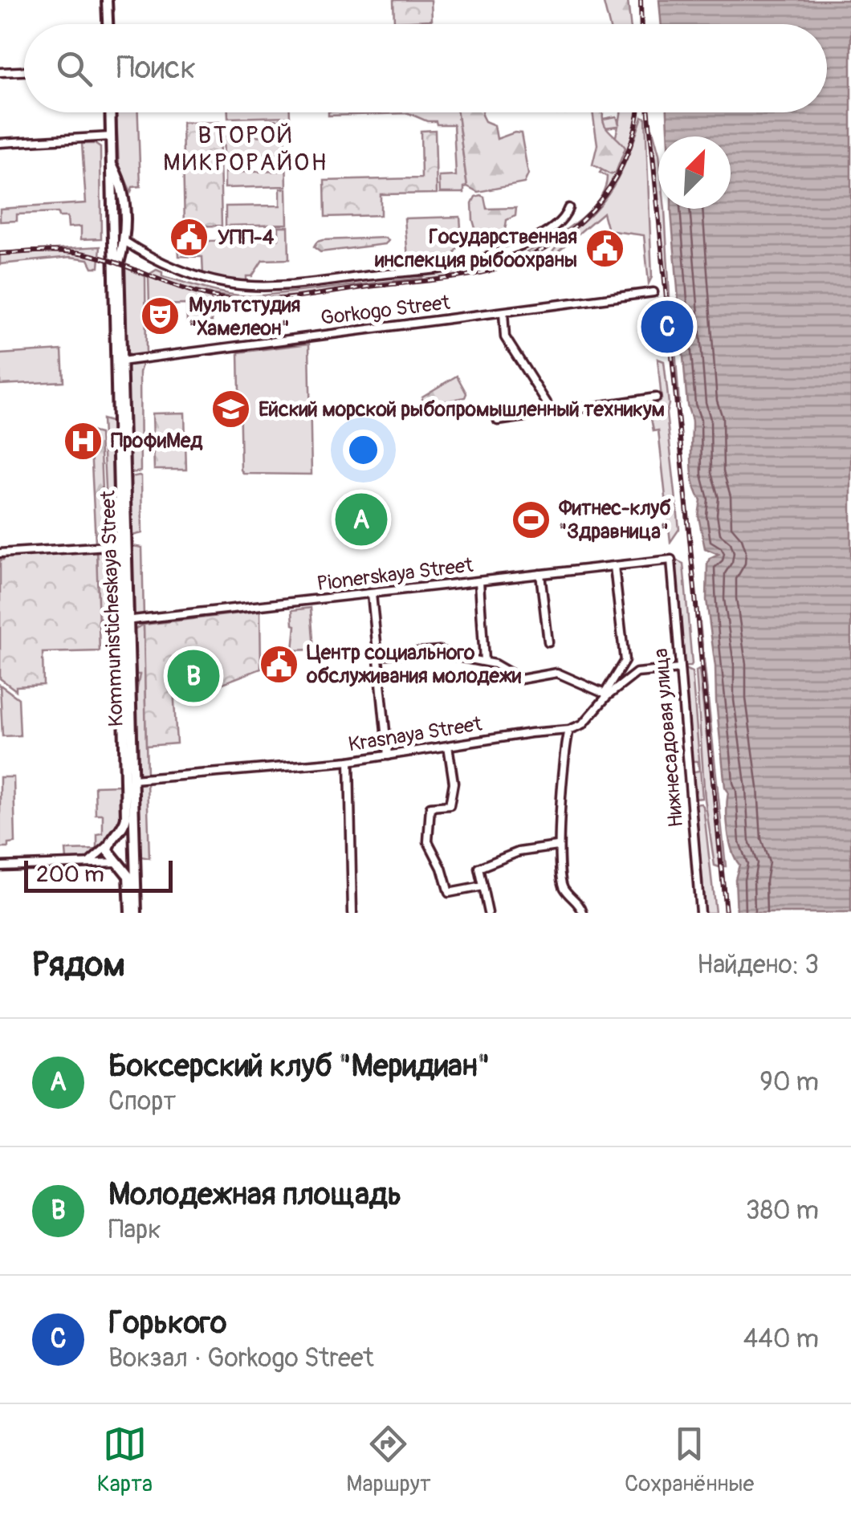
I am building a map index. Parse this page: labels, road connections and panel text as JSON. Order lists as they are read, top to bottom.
{
  "streets": {
    "main road": ["Kommunisticheskaya Street"],
    "street": [
      "Gorkogo Street",
      "Pionerskaya Street",
      "Krasnaya Street",
      "Нижнесадовая улица"
    ]
  },
  "crossings": [
    ["Gorkogo Street", "Kommunisticheskaya Street"],
    ["Pionerskaya Street", "Kommunisticheskaya Street"],
    ["Pionerskaya Street", "Нижнесадовая улица"],
    ["Kommunisticheskaya Street", "Krasnaya Street"]
  ],
  "districts": ["ВТОРОЙ МИКРОРАЙОН"],
  "places": {
    "public building": ["УПП-4", "Государственная инспекция рыбоохраны", "Центр социального обслуживания молодежи"],
    "theatre": ["Мультстудия \"Хамелеон\""],
    "school or university": ["Ейский морской рыбопромышленный техникум"],
    "hospital": ["ПрофиМед"],
    "sports": ["Фитнес-клуб \"Здравница\""]
  },
  "scale_bar": "200 m",
  "north": "top right",
  "page": {
    "search": "Поиск",
    "pins": ["C", "A", "B"],
    "scale": "200 m",
    "heading": ["Рядом", "Найдено: 3"],
    "list": [
      {
        "mark": "A",
        "name": "Боксерский клуб \"Меридиан\"",
        "note": "Спорт",
        "value": "90 m"
      },
      {
        "mark": "B",
        "name": "Молодежная площадь",
        "note": "Парк",
        "value": "380 m"
      },
      {
        "mark": "C",
        "name": "Горького",
        "note": "Вокзал · Gorkogo Street",
        "value": "440 m"
      }
    ],
    "nav": ["Карта", "Маршрут", "Сохранённые"]
  }
}
